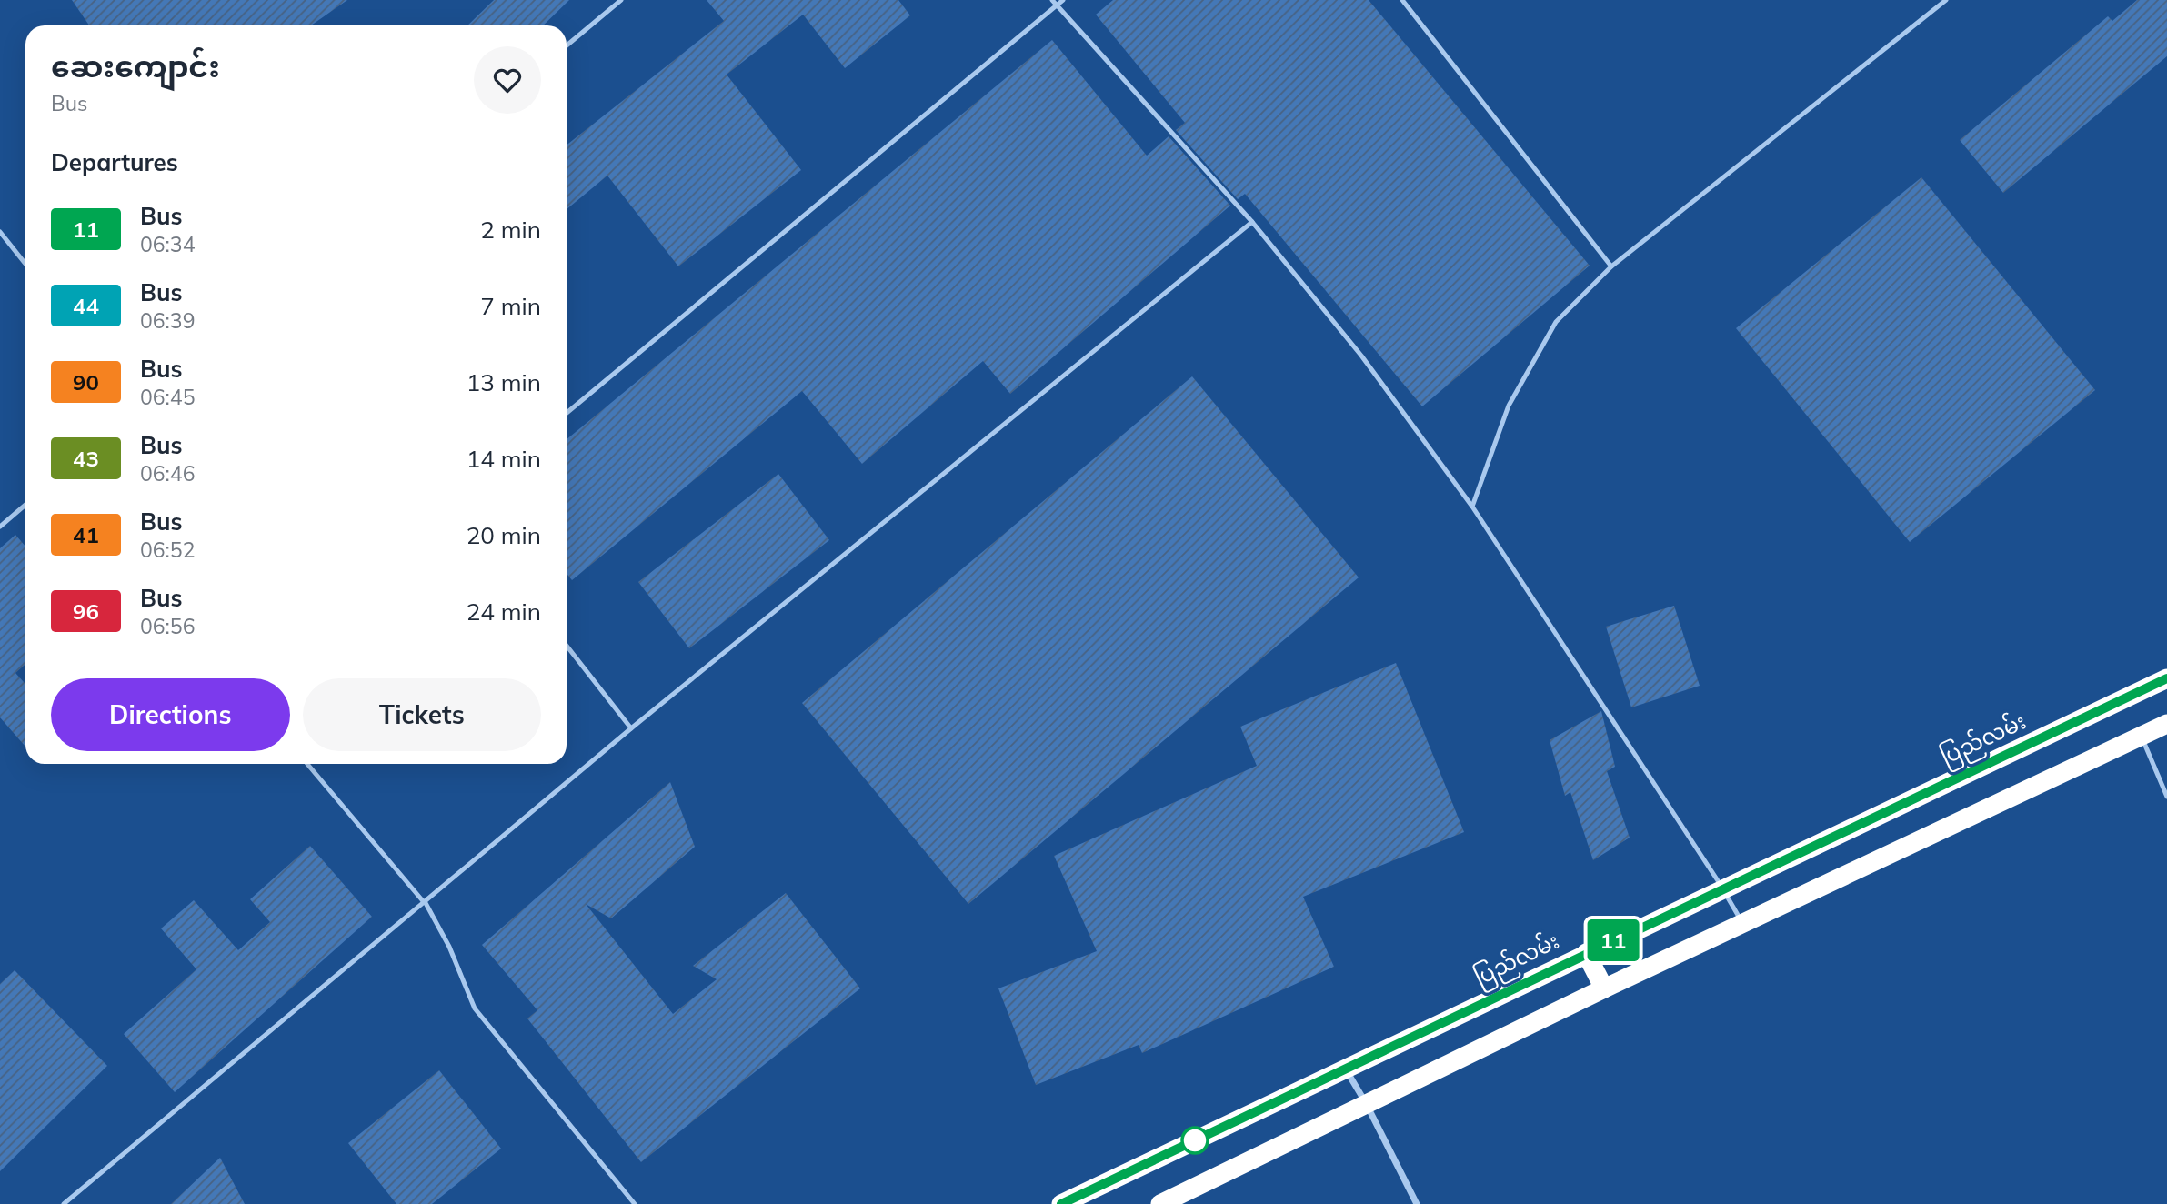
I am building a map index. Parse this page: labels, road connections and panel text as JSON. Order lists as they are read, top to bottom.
{
  "streets": {
    "highway": ["ပြည်လမ်း"]
  },
  "lines": ["bus line 11"],
  "page": {
    "on_map": "11",
    "heading": [
      ["ဆေးကျောင်း", "Bus"],
      "Departures"
    ],
    "list": [
      {
        "mark": "11",
        "name": "Bus",
        "note": "06:34",
        "value": "2 min"
      },
      {
        "mark": "44",
        "name": "Bus",
        "note": "06:39",
        "value": "7 min"
      },
      {
        "mark": "90",
        "name": "Bus",
        "note": "06:45",
        "value": "13 min"
      },
      {
        "mark": "43",
        "name": "Bus",
        "note": "06:46",
        "value": "14 min"
      },
      {
        "mark": "41",
        "name": "Bus",
        "note": "06:52",
        "value": "20 min"
      },
      {
        "mark": "96",
        "name": "Bus",
        "note": "06:56",
        "value": "24 min"
      }
    ],
    "buttons": ["Directions", "Tickets"]
  }
}
